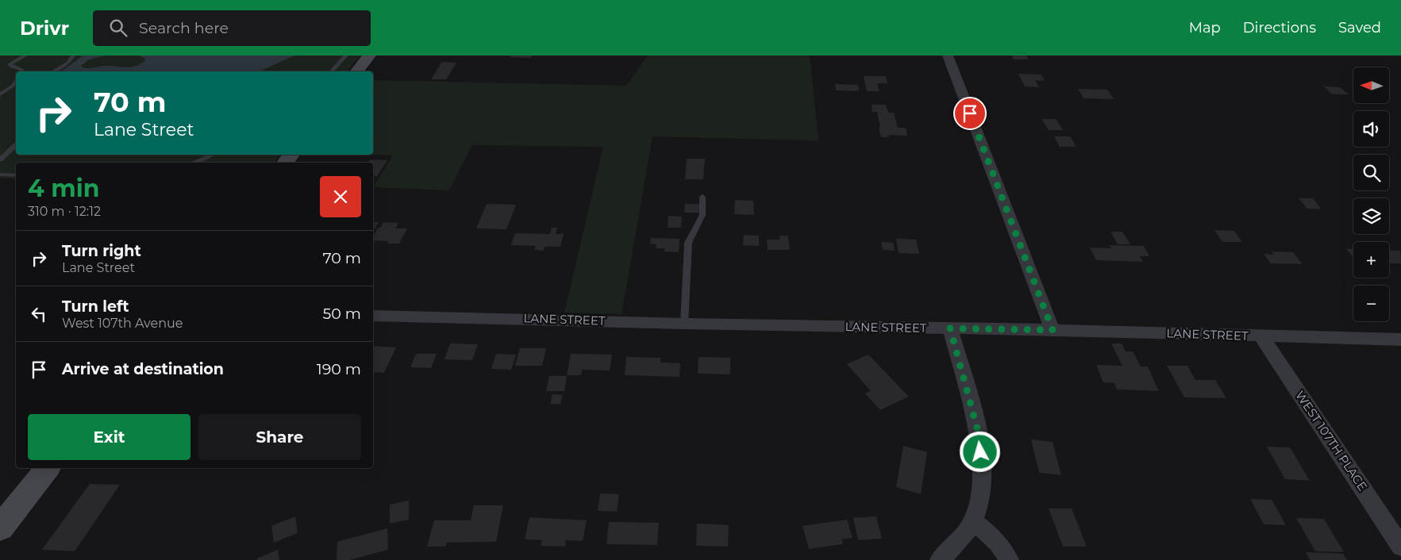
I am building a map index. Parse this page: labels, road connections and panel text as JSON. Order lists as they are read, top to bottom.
{
  "streets": {
    "street": ["LANE STREET", "WEST 107TH PLACE"]
  },
  "crossings": [
    ["LANE STREET", "WEST 107TH PLACE"]
  ],
  "north": "left",
  "page": {
    "header": "Drivr",
    "search": "Search here",
    "nav": ["Map", "Directions", "Saved"],
    "map_buttons": ["+", "−"],
    "turn": ["70 m", "Lane Street"],
    "heading": ["4 min", "310 m · 12:12"],
    "list": [
      {
        "name": "Turn right",
        "note": "Lane Street",
        "value": "70 m"
      },
      {
        "name": "Turn left",
        "note": "West 107th Avenue",
        "value": "50 m"
      },
      {
        "name": "Arrive at destination",
        "value": "190 m"
      }
    ],
    "buttons": ["Exit", "Share"]
  }
}
